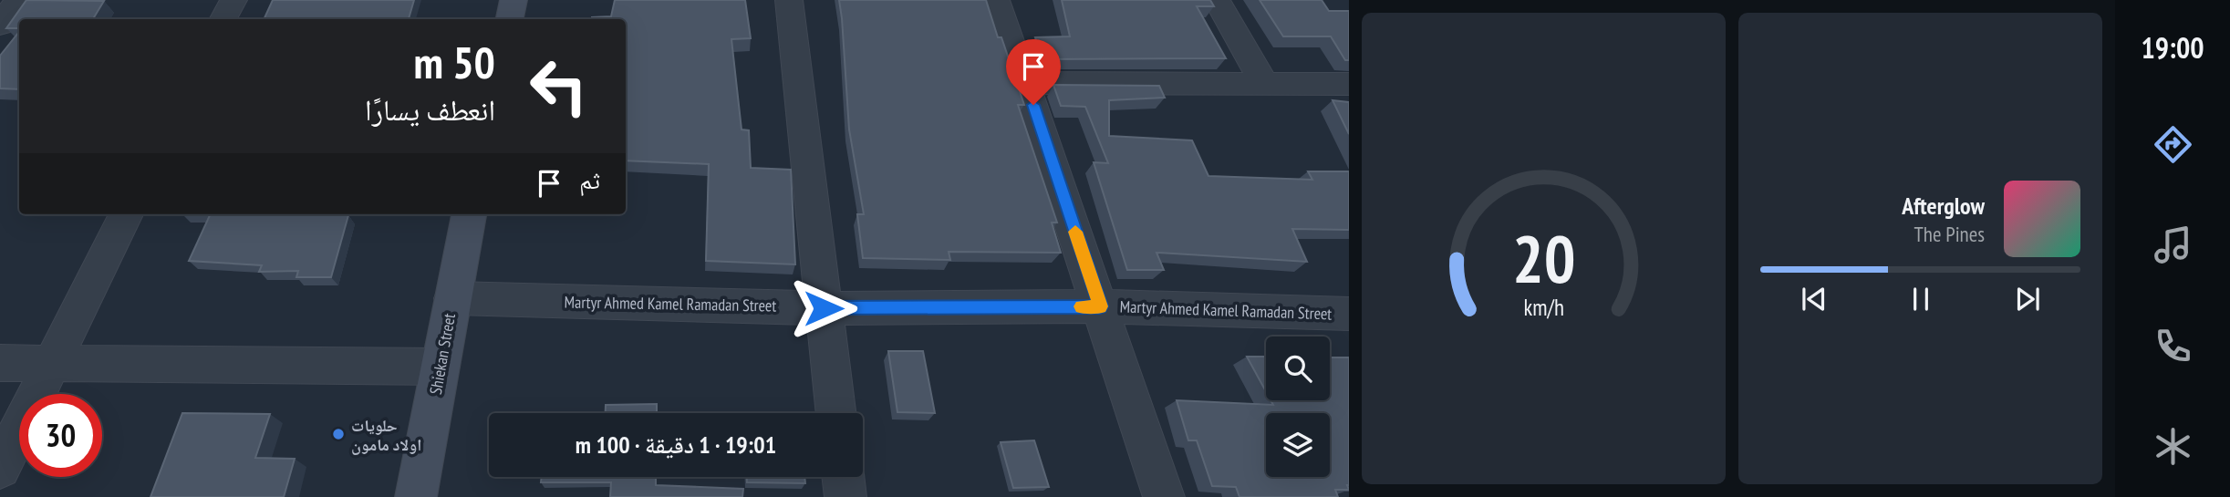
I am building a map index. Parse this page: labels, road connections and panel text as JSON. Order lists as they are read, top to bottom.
{
  "streets": {
    "street": ["Martyr Ahmed Kamel Ramadan Street", "Shiekan Street"]
  },
  "crossings": [
    ["Martyr Ahmed Kamel Ramadan Street", "Shiekan Street"]
  ],
  "places": ["حلويات اولاد مامون"],
  "page": {
    "tabs": "19:00",
    "turn": ["50 m", "انعطف يسارًا"],
    "then": "ثم",
    "song": ["Afterglow", "The Pines"],
    "limit": "30",
    "trip": "19:01 · 1 دقيقة · 100 m",
    "gauge": ["20", "km/h"]
  }
}
